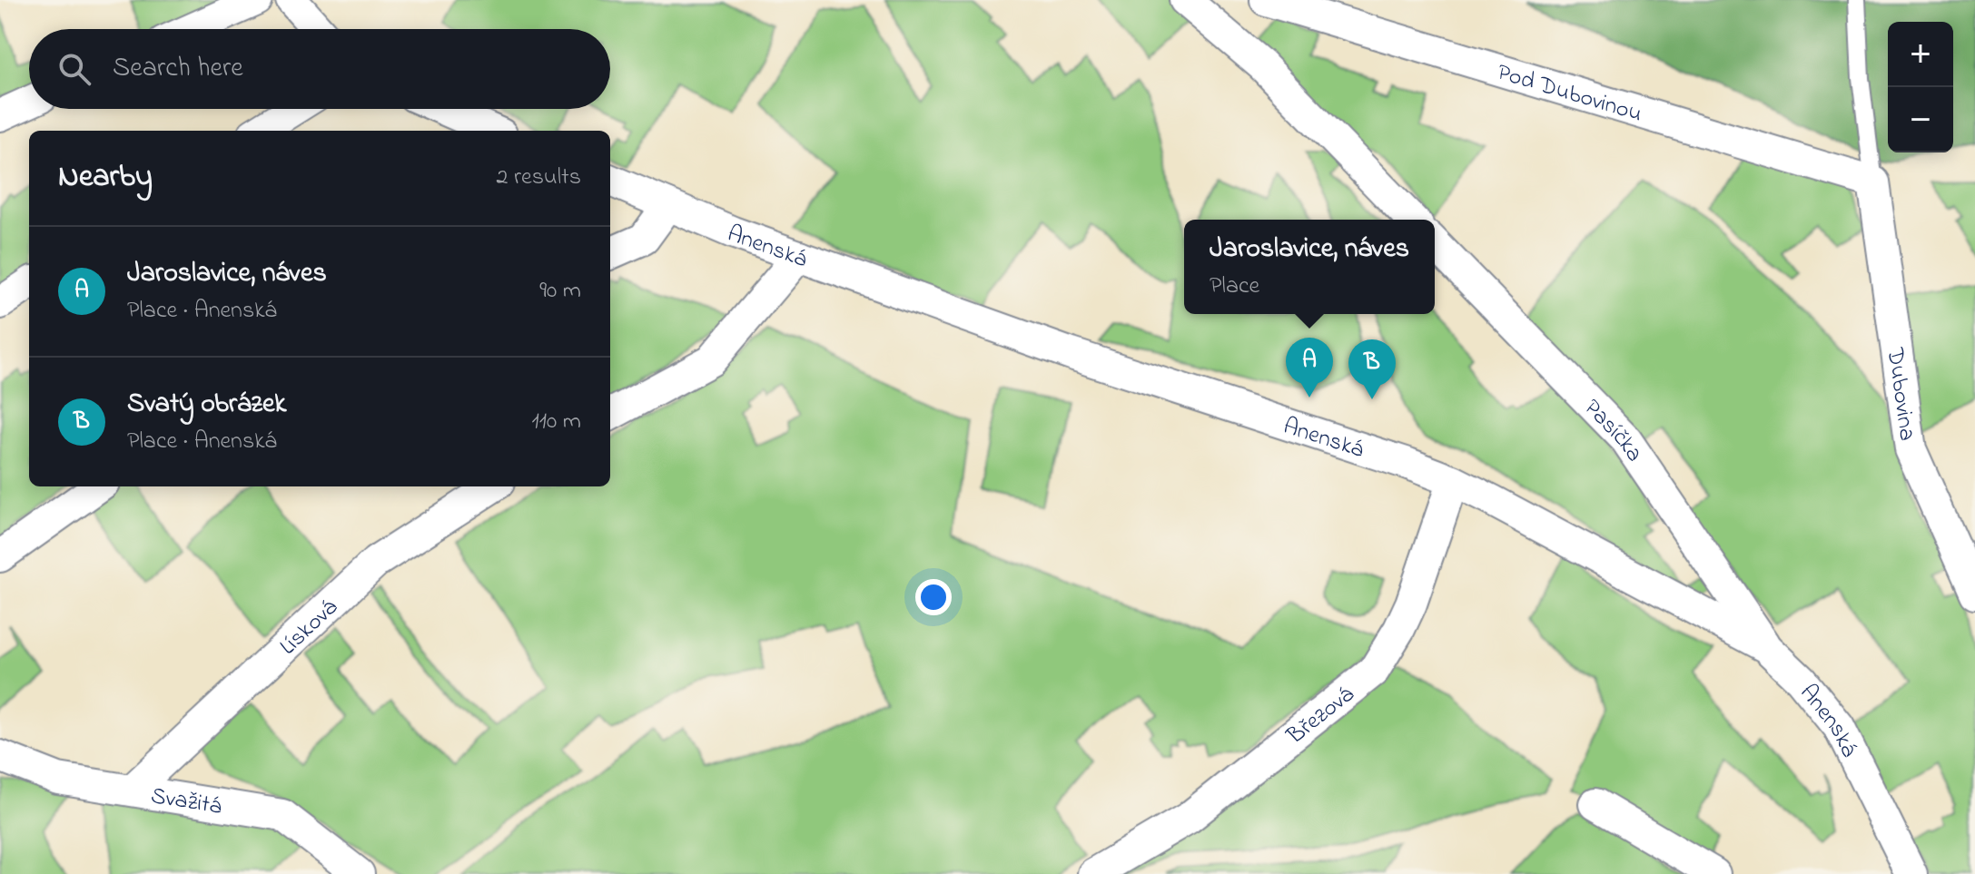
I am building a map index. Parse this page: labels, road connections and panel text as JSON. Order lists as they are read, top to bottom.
{
  "streets": {
    "street": [
      "Pod Dubovinou",
      "Anenská",
      "Dubovina",
      "Pasíčka",
      "Lísková",
      "Březová",
      "Svažitá"
    ]
  },
  "crossings": [
    ["Pod Dubovinou", "Dubovina"],
    ["Anenská", "Pasíčka"],
    ["Anenská", "Březová"],
    ["Lísková", "Svažitá"]
  ],
  "page": {
    "map_buttons": ["+", "−"],
    "search": "Search here",
    "heading": ["Nearby", "2 results"],
    "popup": ["Jaroslavice, náves", "Place"],
    "list": [
      {
        "mark": "A",
        "name": "Jaroslavice, náves",
        "note": "Place · Anenská",
        "value": "90 m"
      },
      {
        "mark": "B",
        "name": "Svatý obrázek",
        "note": "Place · Anenská",
        "value": "110 m"
      }
    ],
    "pins": ["A", "B"]
  }
}
